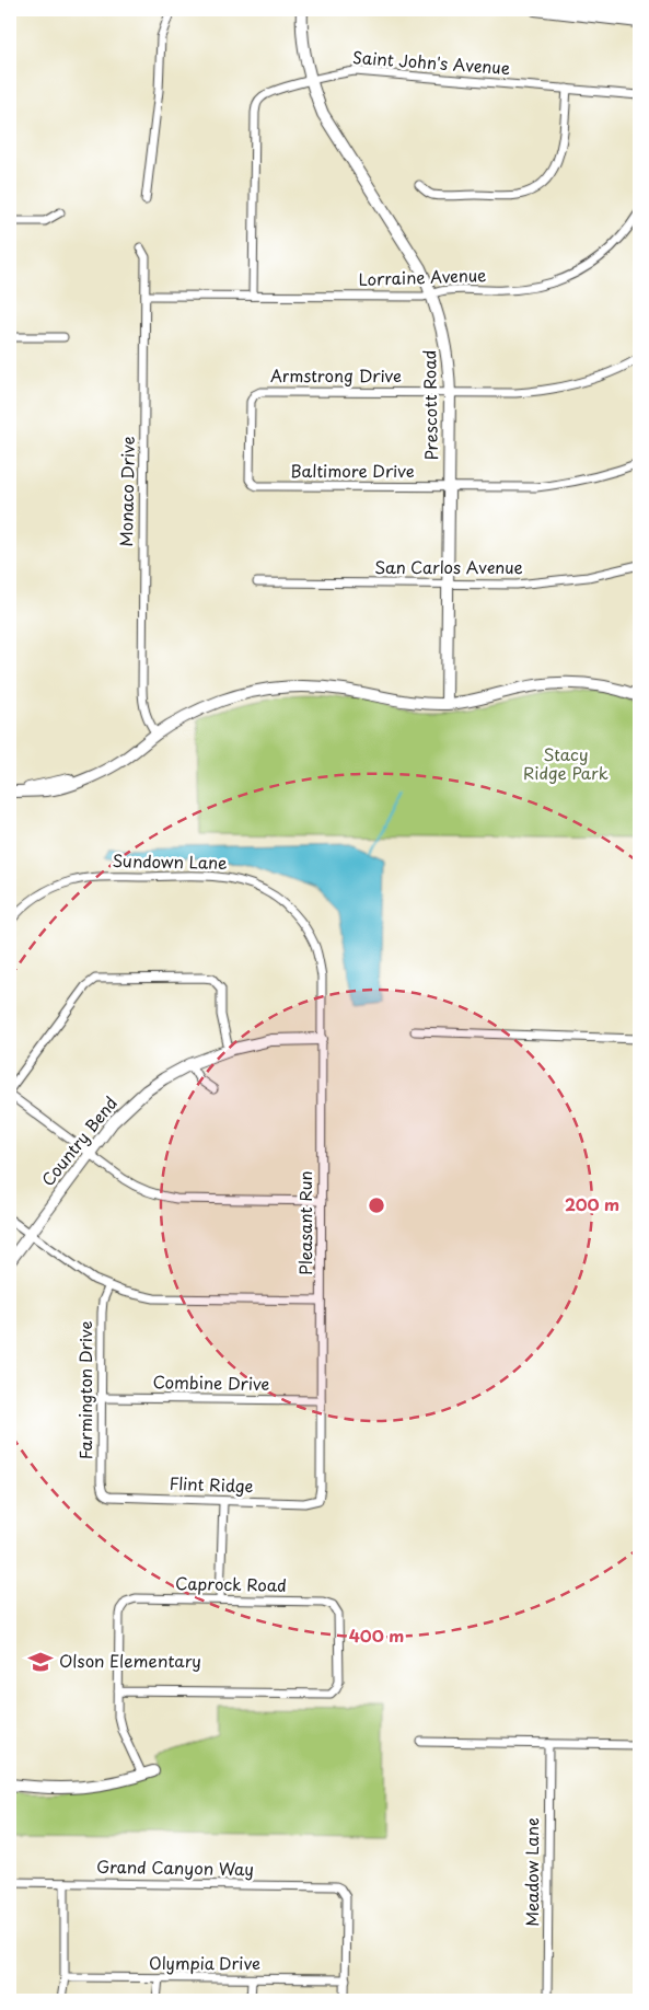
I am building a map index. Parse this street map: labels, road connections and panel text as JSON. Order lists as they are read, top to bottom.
{
  "streets": {
    "street": [
      "Saint John's Avenue",
      "Lorraine Avenue",
      "Armstrong Drive",
      "Prescott Road",
      "Baltimore Drive",
      "Monaco Drive",
      "San Carlos Avenue",
      "Sundown Lane",
      "Country Bend",
      "Pleasant Run",
      "Combine Drive",
      "Farmington Drive",
      "Flint Ridge",
      "Caprock Road",
      "Grand Canyon Way",
      "Meadow Lane",
      "Olympia Drive"
    ]
  },
  "crossings": [
    ["Saint John's Avenue", "Lorraine Avenue"],
    ["Saint John's Avenue", "Prescott Road"],
    ["Lorraine Avenue", "Prescott Road"],
    ["Lorraine Avenue", "Monaco Drive"],
    ["Armstrong Drive", "Prescott Road"],
    ["Armstrong Drive", "Baltimore Drive"],
    ["Prescott Road", "Baltimore Drive"],
    ["Prescott Road", "San Carlos Avenue"],
    ["Sundown Lane", "Pleasant Run"],
    ["Country Bend", "Pleasant Run"],
    ["Pleasant Run", "Combine Drive"],
    ["Pleasant Run", "Flint Ridge"],
    ["Combine Drive", "Farmington Drive"],
    ["Farmington Drive", "Flint Ridge"],
    ["Grand Canyon Way", "Olympia Drive"]
  ],
  "parks": ["Stacy Ridge Park"],
  "places": {
    "school or university": ["Olson Elementary"]
  },
  "rings": ["200 m", "400 m"]
}
